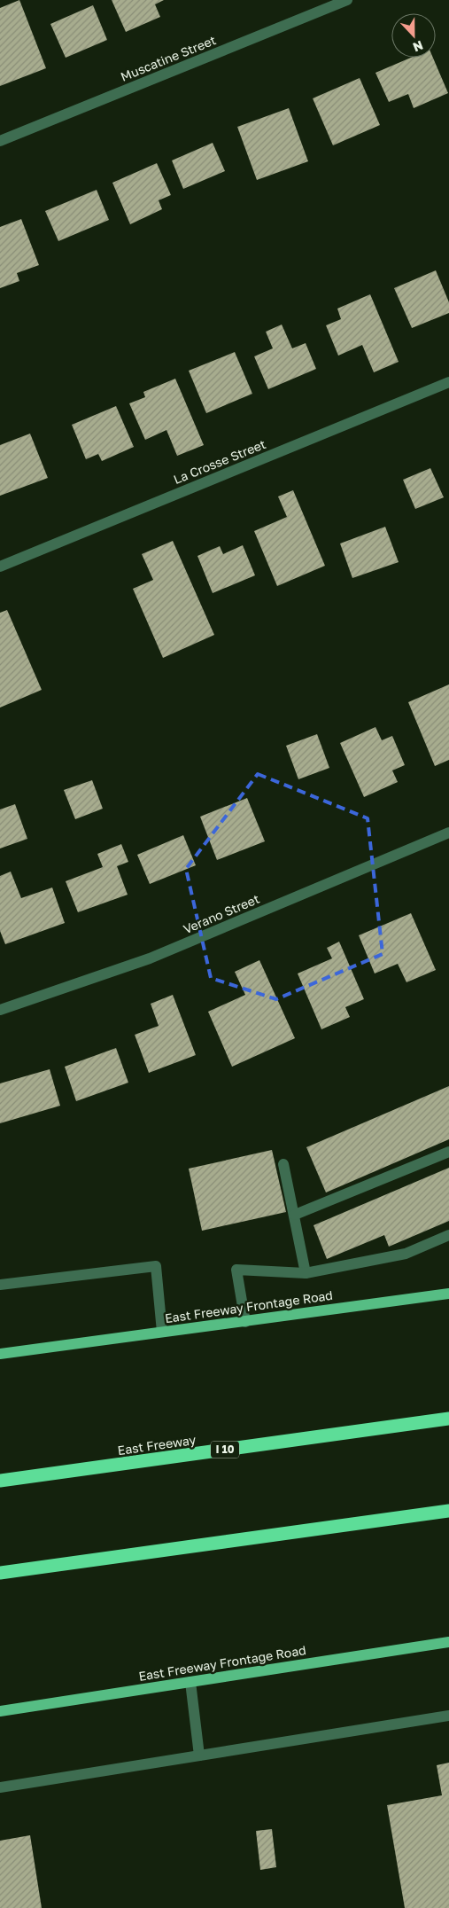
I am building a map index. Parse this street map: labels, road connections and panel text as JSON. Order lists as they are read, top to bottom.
{
  "streets": {
    "highway": ["East Freeway", "I 10"],
    "main road": ["East Freeway Frontage Road"],
    "street": ["Muscatine Street", "La Crosse Street", "Verano Street"]
  },
  "north": "bottom"
}
